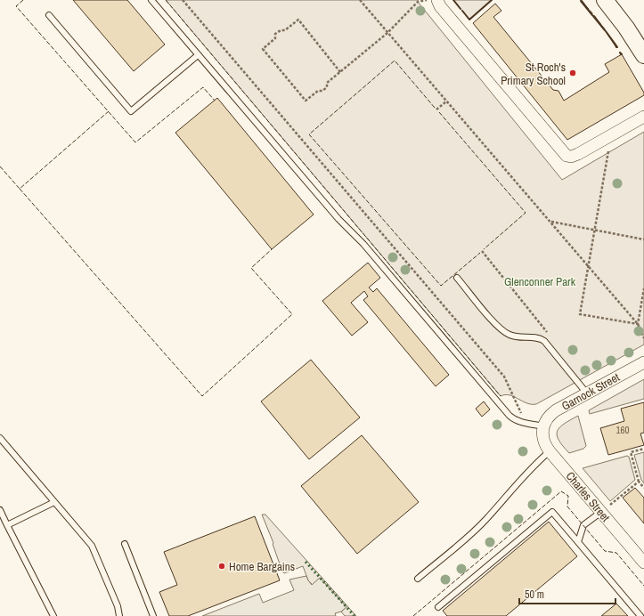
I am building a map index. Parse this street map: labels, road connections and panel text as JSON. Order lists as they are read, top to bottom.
{
  "streets": {
    "street": ["Garnock Street", "Charles Street"]
  },
  "crossings": [
    ["Garnock Street", "Charles Street"]
  ],
  "parks": ["Glenconner Park"],
  "places": ["St Roch's Primary School", "Home Bargains"],
  "house_numbers": ["160"],
  "scale_bar": "50 m"
}
